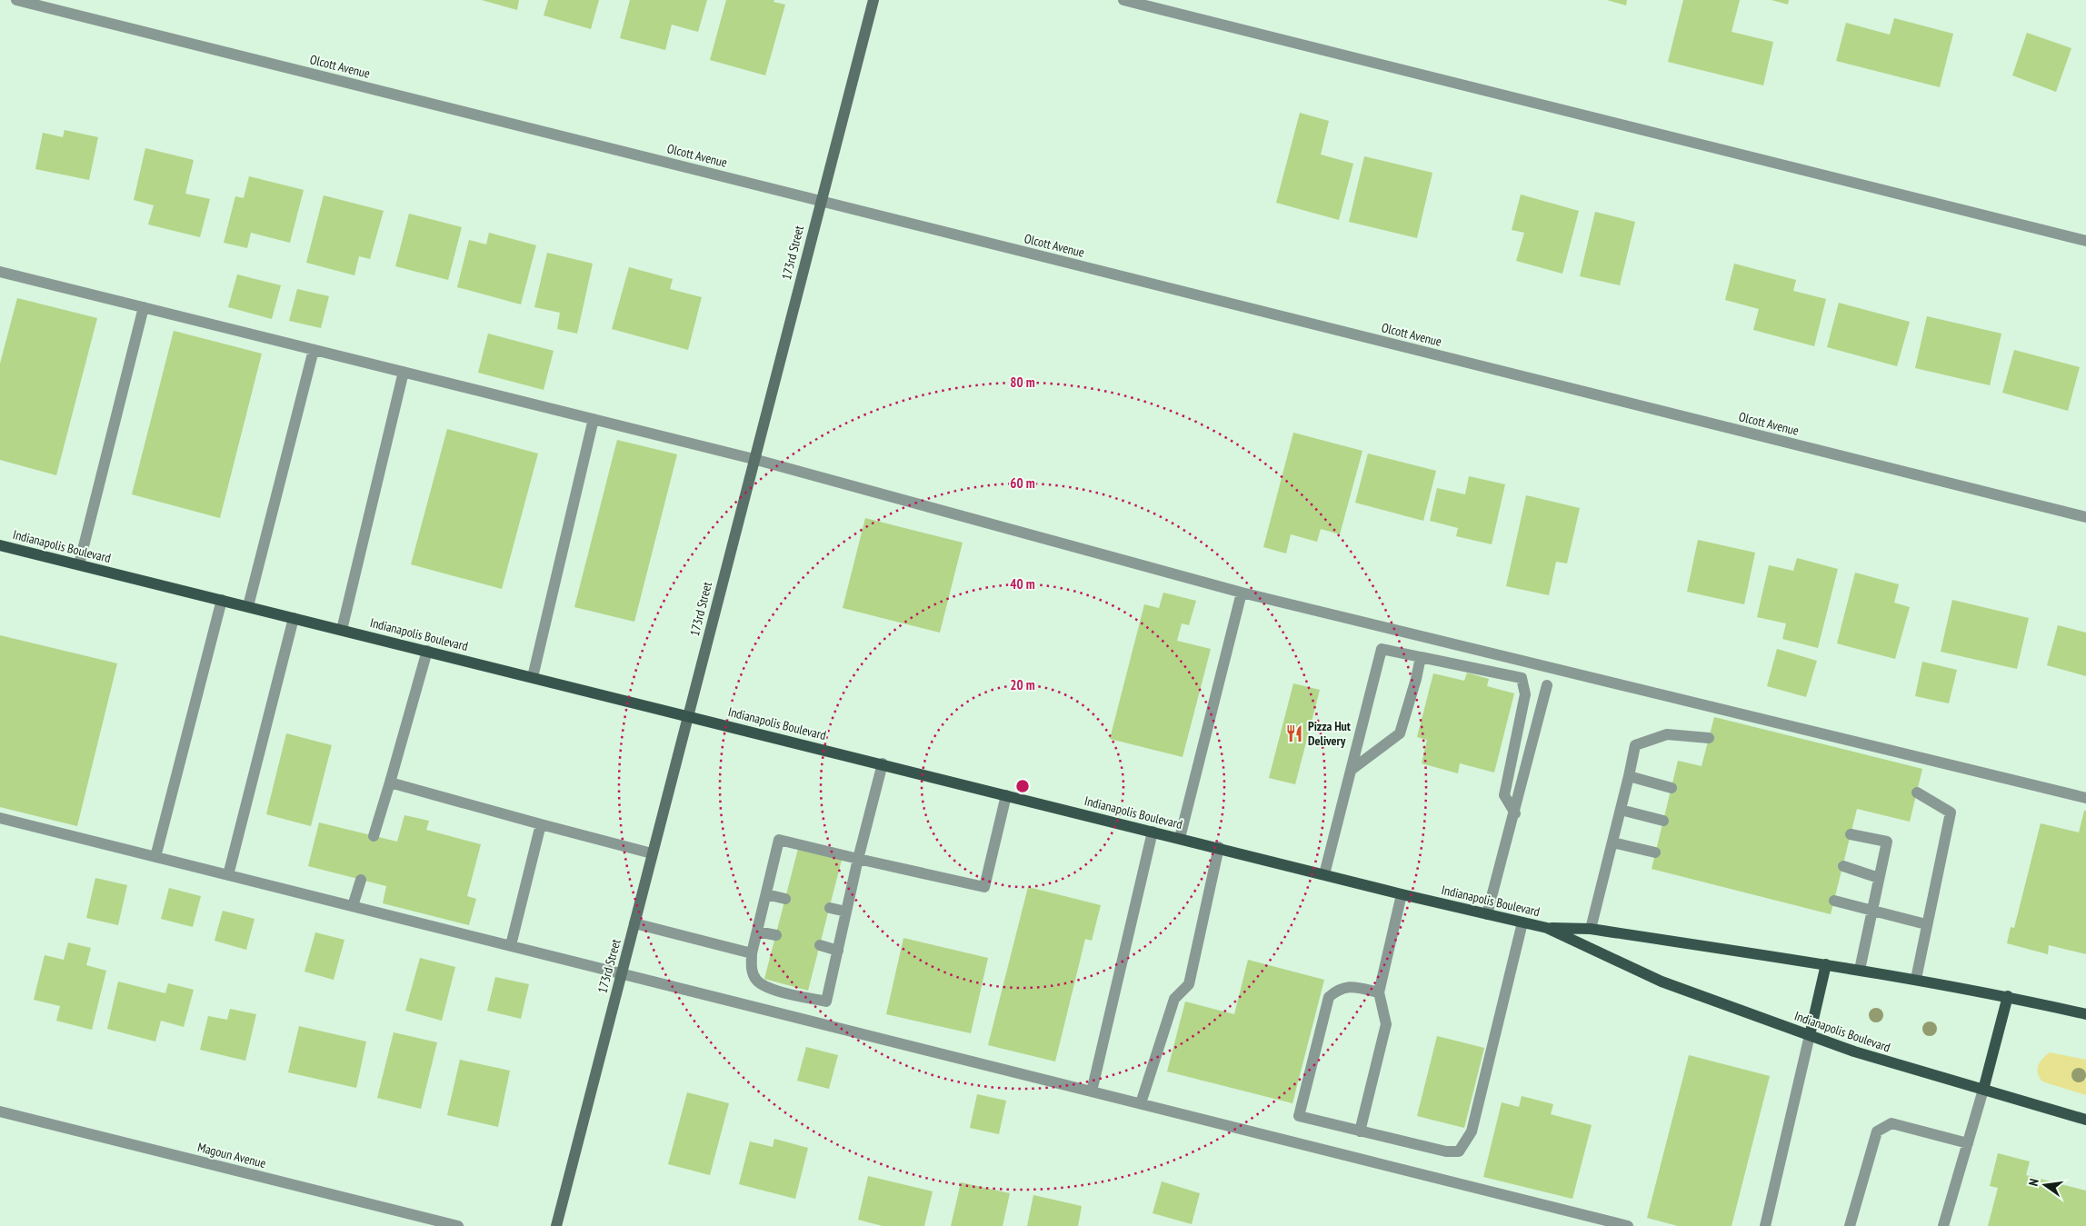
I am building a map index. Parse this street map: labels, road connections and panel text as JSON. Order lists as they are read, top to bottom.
{
  "streets": {
    "main road": ["Indianapolis Boulevard"],
    "street": ["Olcott Avenue", "173rd Street", "Magoun Avenue"]
  },
  "crossings": [
    ["Olcott Avenue", "173rd Street"],
    ["173rd Street", "Indianapolis Boulevard"]
  ],
  "places": {
    "restaurant": ["Pizza Hut Delivery"]
  },
  "north": "left",
  "rings": [
    "80 m",
    "60 m",
    "40 m",
    "20 m"
  ]
}
